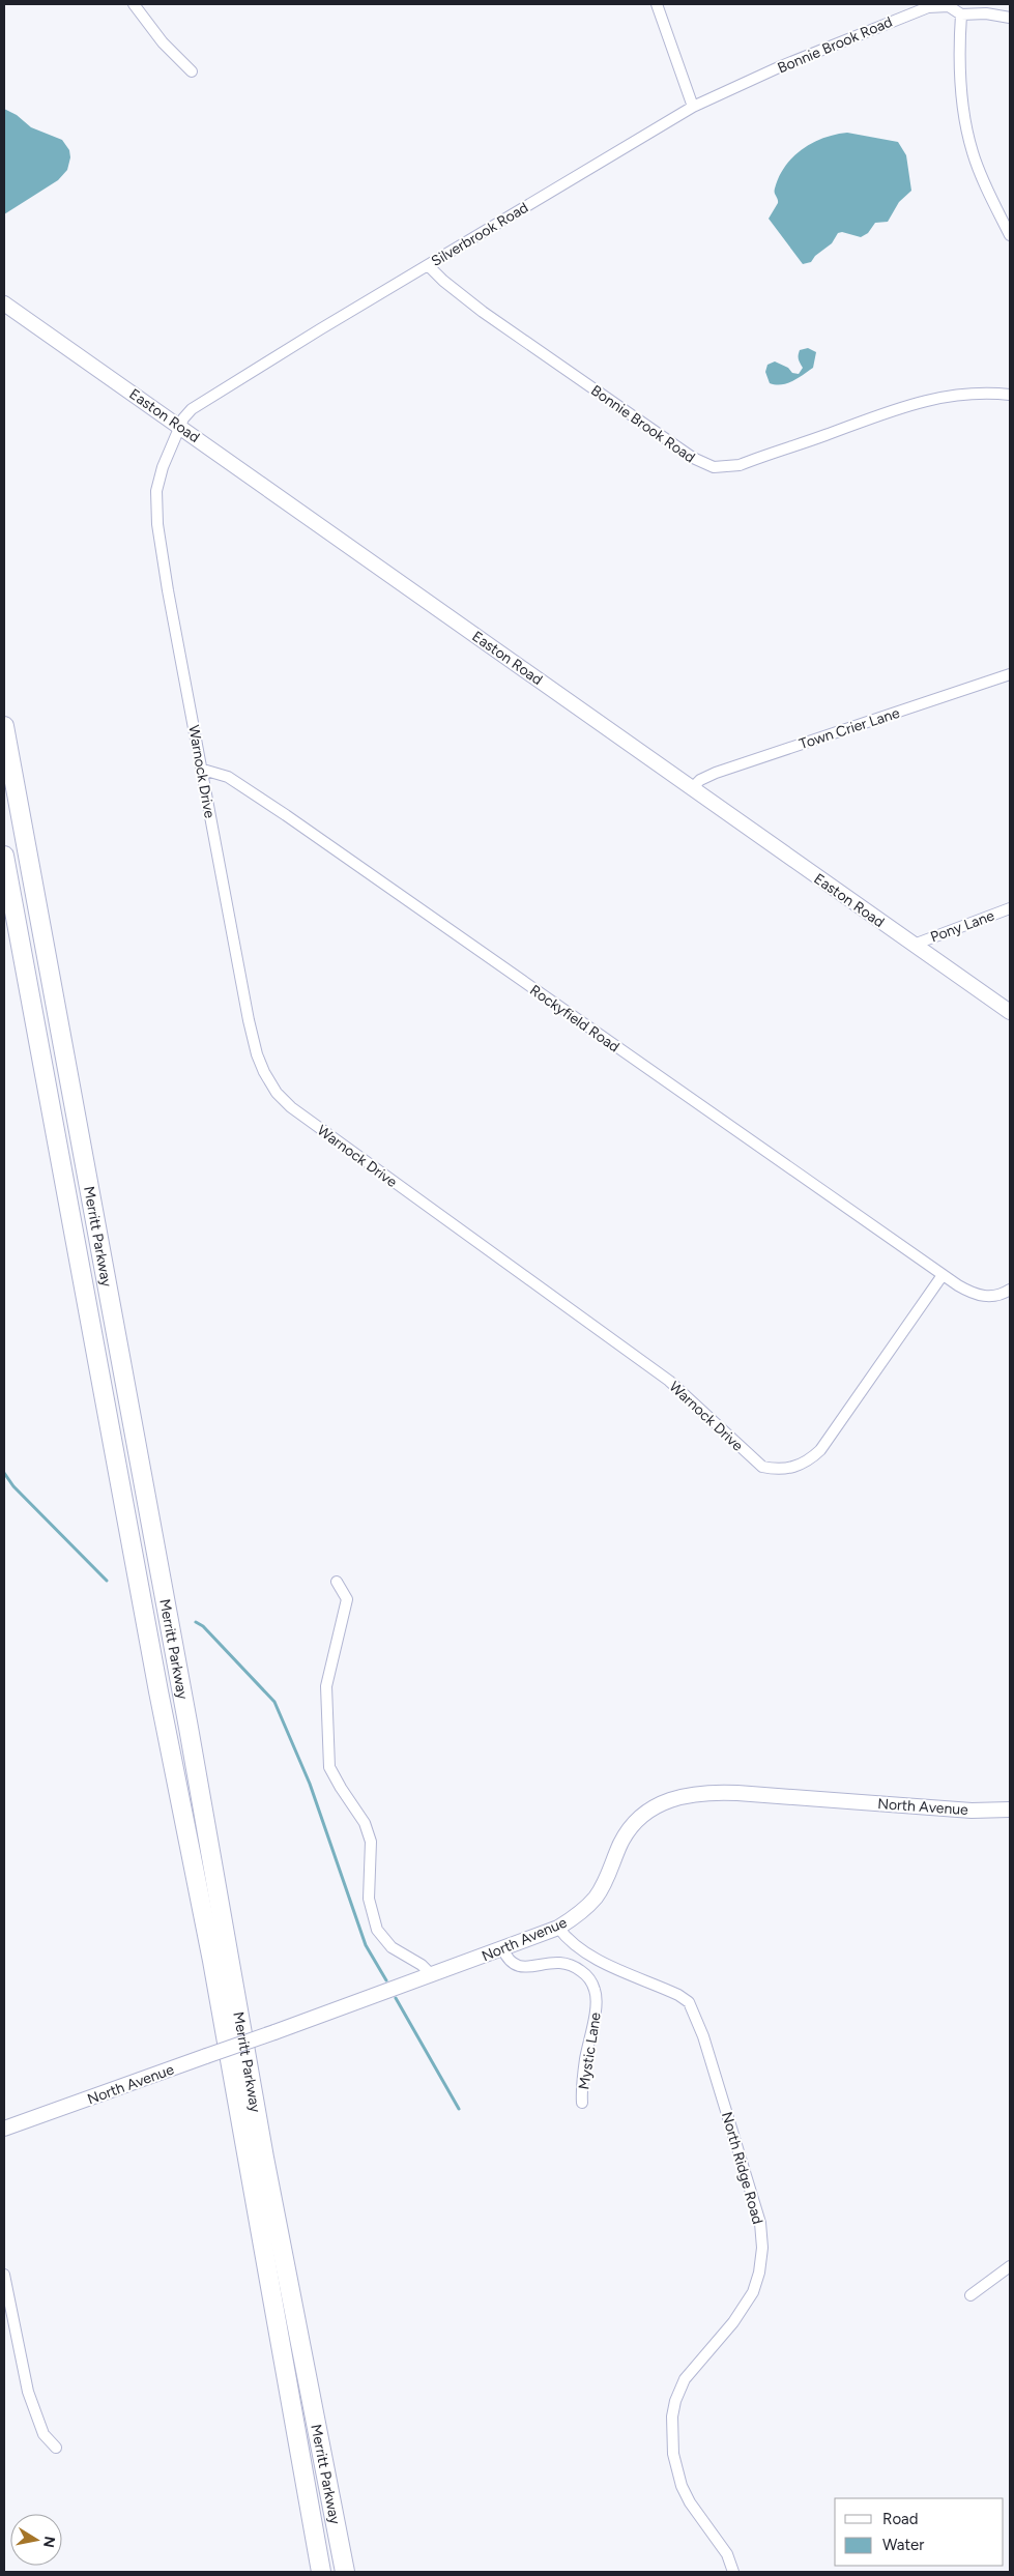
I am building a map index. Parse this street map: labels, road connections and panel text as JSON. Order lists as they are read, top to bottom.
{
  "streets": {
    "highway": ["Merritt Parkway"],
    "main road": ["Easton Road", "North Avenue"],
    "street": [
      "Bonnie Brook Road",
      "Silverbrook Road",
      "Town Crier Lane",
      "Warnock Drive",
      "Pony Lane",
      "Rockyfield Road",
      "Mystic Lane",
      "North Ridge Road"
    ]
  },
  "crossings": [
    ["Bonnie Brook Road", "Silverbrook Road"],
    ["Silverbrook Road", "Easton Road"],
    ["Silverbrook Road", "Warnock Drive"],
    ["Easton Road", "Town Crier Lane"],
    ["Easton Road", "Warnock Drive"],
    ["Easton Road", "Pony Lane"],
    ["Warnock Drive", "Rockyfield Road"],
    ["North Avenue", "Mystic Lane"],
    ["North Avenue", "North Ridge Road"]
  ],
  "legend": ["Road", "Water"],
  "north": "right"
}
